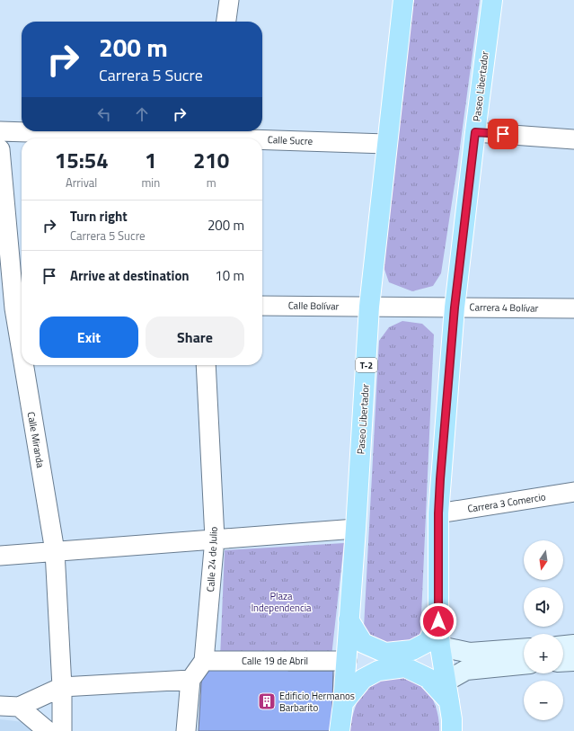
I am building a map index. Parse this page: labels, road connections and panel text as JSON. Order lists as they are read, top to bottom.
{
  "streets": {
    "highway": ["Paseo Libertador", "T-2"],
    "street": [
      "Calle Sucre",
      "Calle Bolívar",
      "Carrera 4 Bolívar",
      "Calle Miranda",
      "Carrera 3 Comercio",
      "Calle 24 de Julio",
      "Calle 19 de Abril"
    ]
  },
  "crossings": [
    ["Paseo Libertador", "Calle Sucre"],
    ["Paseo Libertador", "Calle Bolívar"],
    ["Paseo Libertador", "Carrera 4 Bolívar"],
    ["Paseo Libertador", "Carrera 3 Comercio"],
    ["Paseo Libertador", "Calle 19 de Abril"],
    ["Calle Bolívar", "Carrera 4 Bolívar"],
    ["Calle 24 de Julio", "Calle 19 de Abril"]
  ],
  "parks": ["Plaza Independencia"],
  "places": {
    "building": ["Edificio Hermanos Barbarito"]
  },
  "north": "bottom",
  "page": {
    "turn": ["200 m", "Carrera 5 Sucre"],
    "eta": [
      "15:54",
      "Arrival",
      "1",
      "min",
      "210",
      "m"
    ],
    "list": [
      {
        "name": "Turn right",
        "note": "Carrera 5 Sucre",
        "value": "200 m"
      },
      {
        "name": "Arrive at destination",
        "value": "10 m"
      }
    ],
    "buttons": ["Exit", "Share"],
    "map_buttons": ["+", "−"]
  }
}
